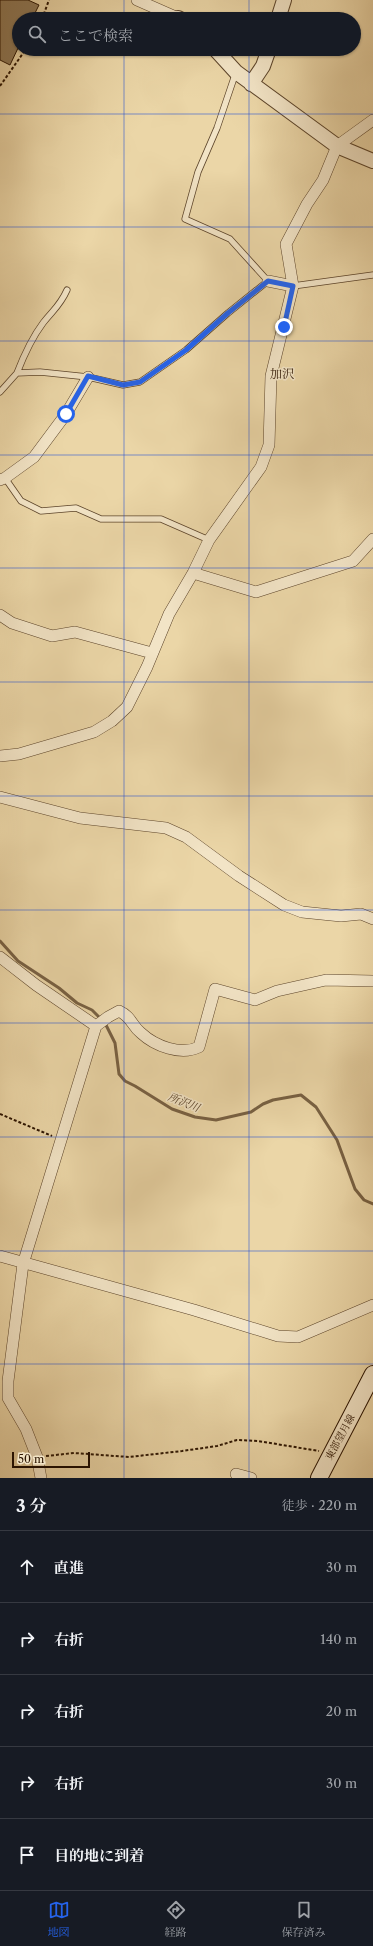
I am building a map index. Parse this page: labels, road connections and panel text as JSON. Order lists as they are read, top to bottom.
{
  "streets": {
    "main road": ["東部望月線"]
  },
  "districts": ["加沢"],
  "water": ["所沢川"],
  "scale_bar": "50 m",
  "page": {
    "search": "ここで検索",
    "scale": "50 m",
    "heading": ["3 分", "徒歩 · 220 m"],
    "list": [
      ["直進", "30 m"],
      ["右折", "140 m"],
      ["右折", "20 m"],
      ["右折", "30 m"],
      "目的地に到着"
    ],
    "nav": ["地図", "経路", "保存済み"]
  }
}
